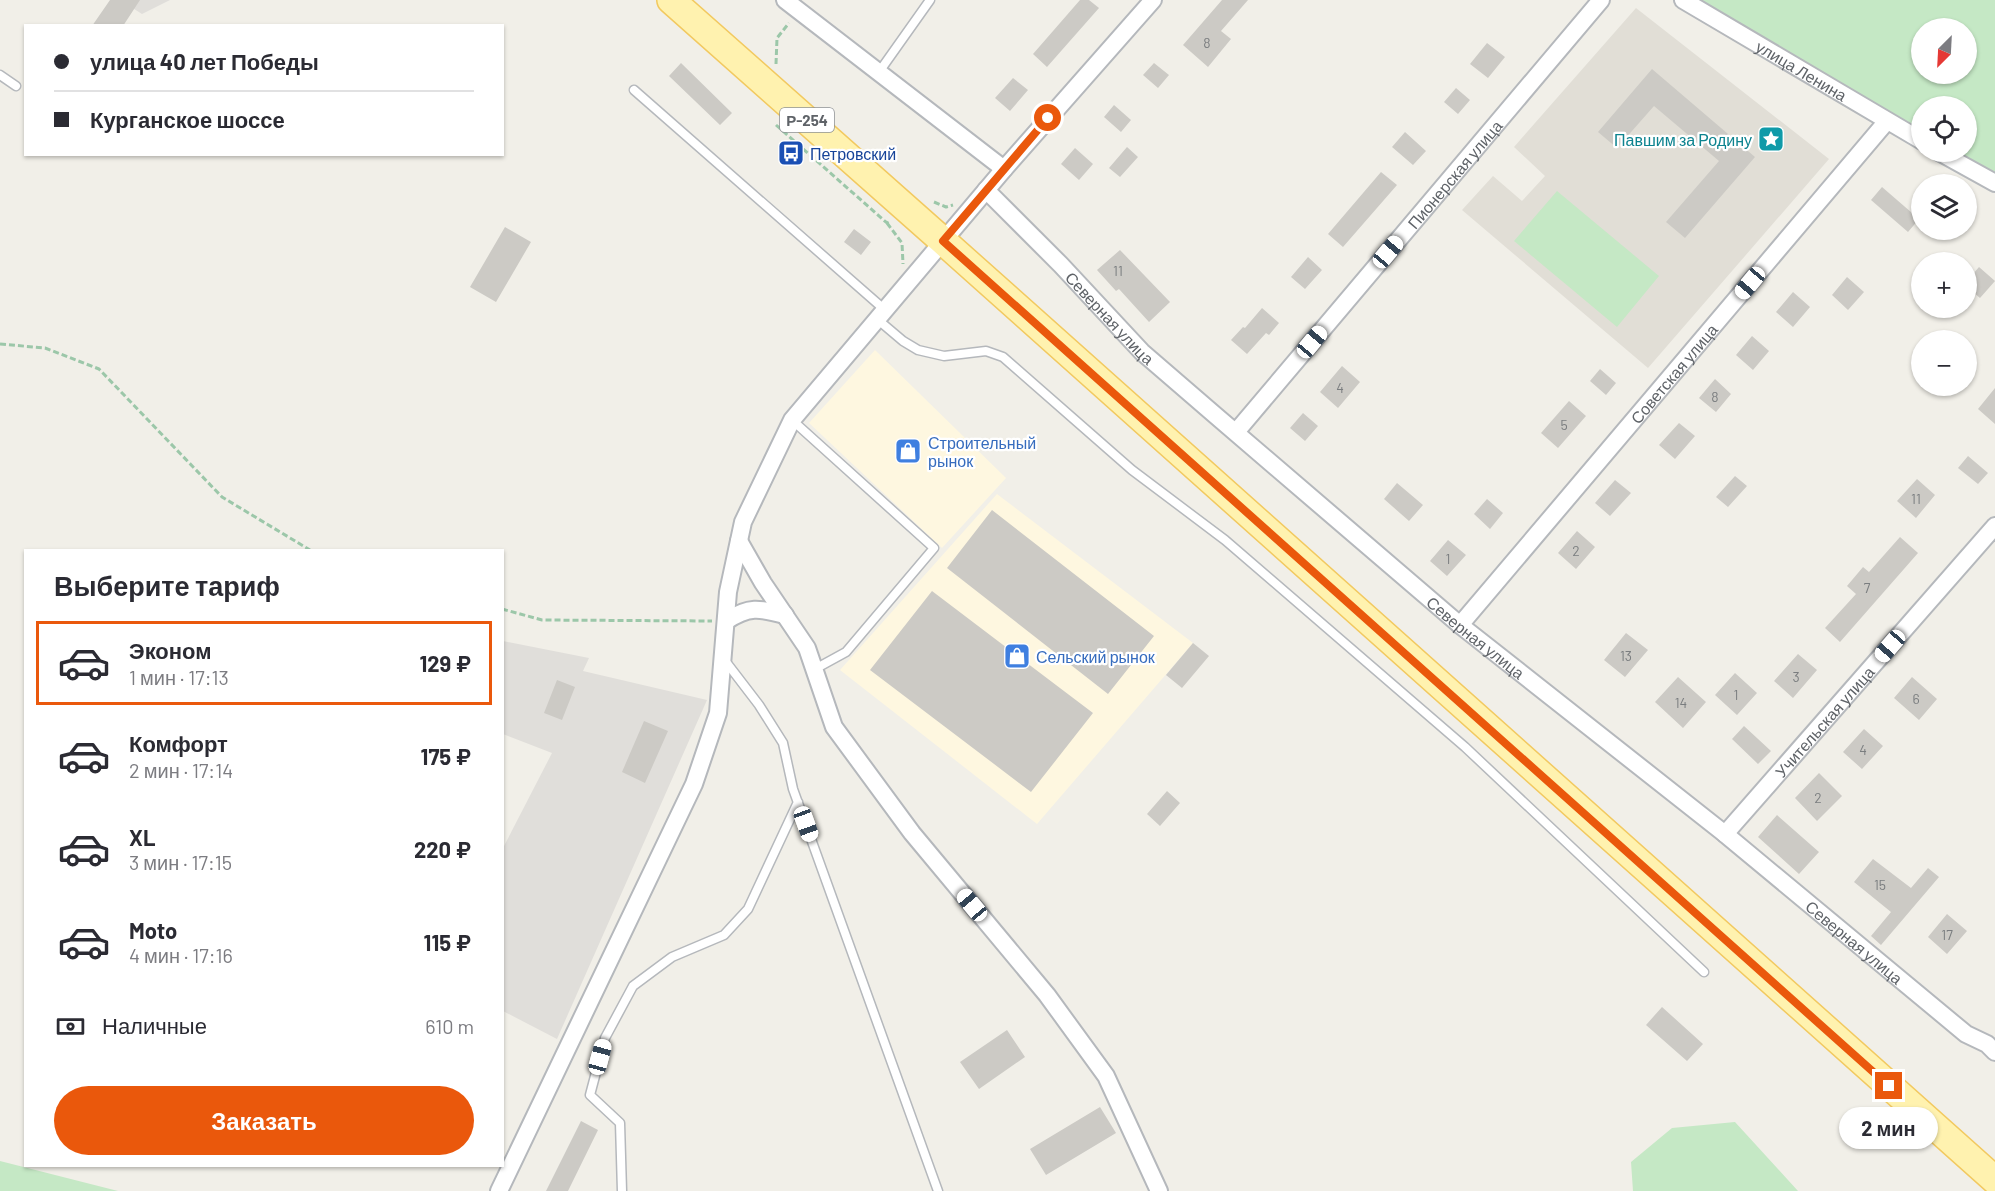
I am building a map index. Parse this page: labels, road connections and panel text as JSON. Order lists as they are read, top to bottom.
{
  "streets": {
    "main road": ["Р-254"],
    "street": [
      "улица Ленина",
      "Пионерская улица",
      "Северная улица",
      "Советская улица",
      "Учительская улица"
    ]
  },
  "crossings": [
    ["улица Ленина", "Советская улица"],
    ["Пионерская улица", "Северная улица"],
    ["Северная улица", "Советская улица"],
    ["Северная улица", "Учительская улица"]
  ],
  "places": {
    "place": ["Павшим за Родину"],
    "bus stop": ["Петровский"],
    "shop": ["Строительный рынок", "Сельский рынок"]
  },
  "house_numbers": [
    "8",
    "11",
    "4",
    "8",
    "5",
    "11",
    "2",
    "1",
    "7",
    "13",
    "3",
    "1",
    "6",
    "14",
    "4",
    "2",
    "15",
    "17"
  ],
  "north": "bottom left",
  "page": {
    "map_buttons": ["+", "−"],
    "banner": ["улица 40 лет Победы", "Курганское шоссе"],
    "heading": "Выберите тариф",
    "list": [
      {
        "name": "Эконом",
        "note": "1 мин · 17:13",
        "value": "129 ₽"
      },
      {
        "name": "Комфорт",
        "note": "2 мин · 17:14",
        "value": "175 ₽"
      },
      {
        "name": "XL",
        "note": "3 мин · 17:15",
        "value": "220 ₽"
      },
      {
        "name": "Moto",
        "note": "4 мин · 17:16",
        "value": "115 ₽"
      }
    ],
    "pay": ["Наличные", "610 m"],
    "buttons": "Заказать",
    "bubble": "2 мин"
  }
}
